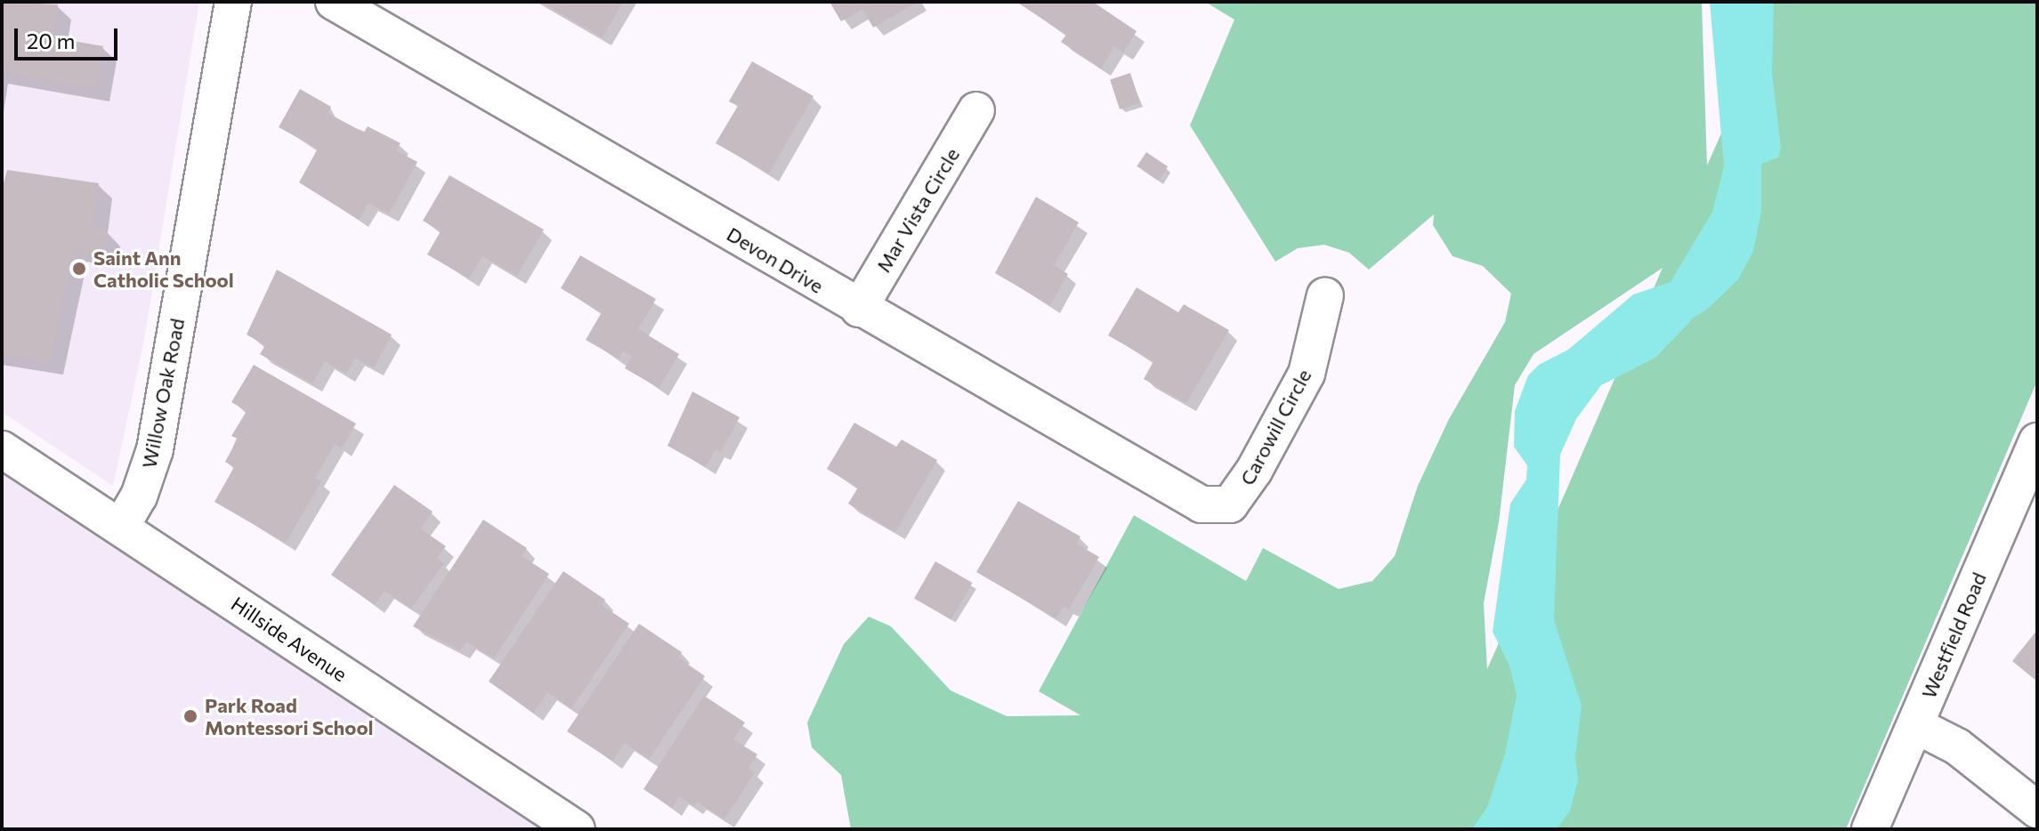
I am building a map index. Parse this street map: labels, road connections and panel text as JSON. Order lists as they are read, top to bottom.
{
  "streets": {
    "street": [
      "Mar Vista Circle",
      "Devon Drive",
      "Willow Oak Road",
      "Carowill Circle",
      "Westfield Road",
      "Hillside Avenue"
    ]
  },
  "crossings": [
    ["Mar Vista Circle", "Devon Drive"],
    ["Devon Drive", "Carowill Circle"],
    ["Willow Oak Road", "Hillside Avenue"]
  ],
  "places": ["Saint Ann Catholic School", "Park Road Montessori School"],
  "scale_bar": "20 m"
}
